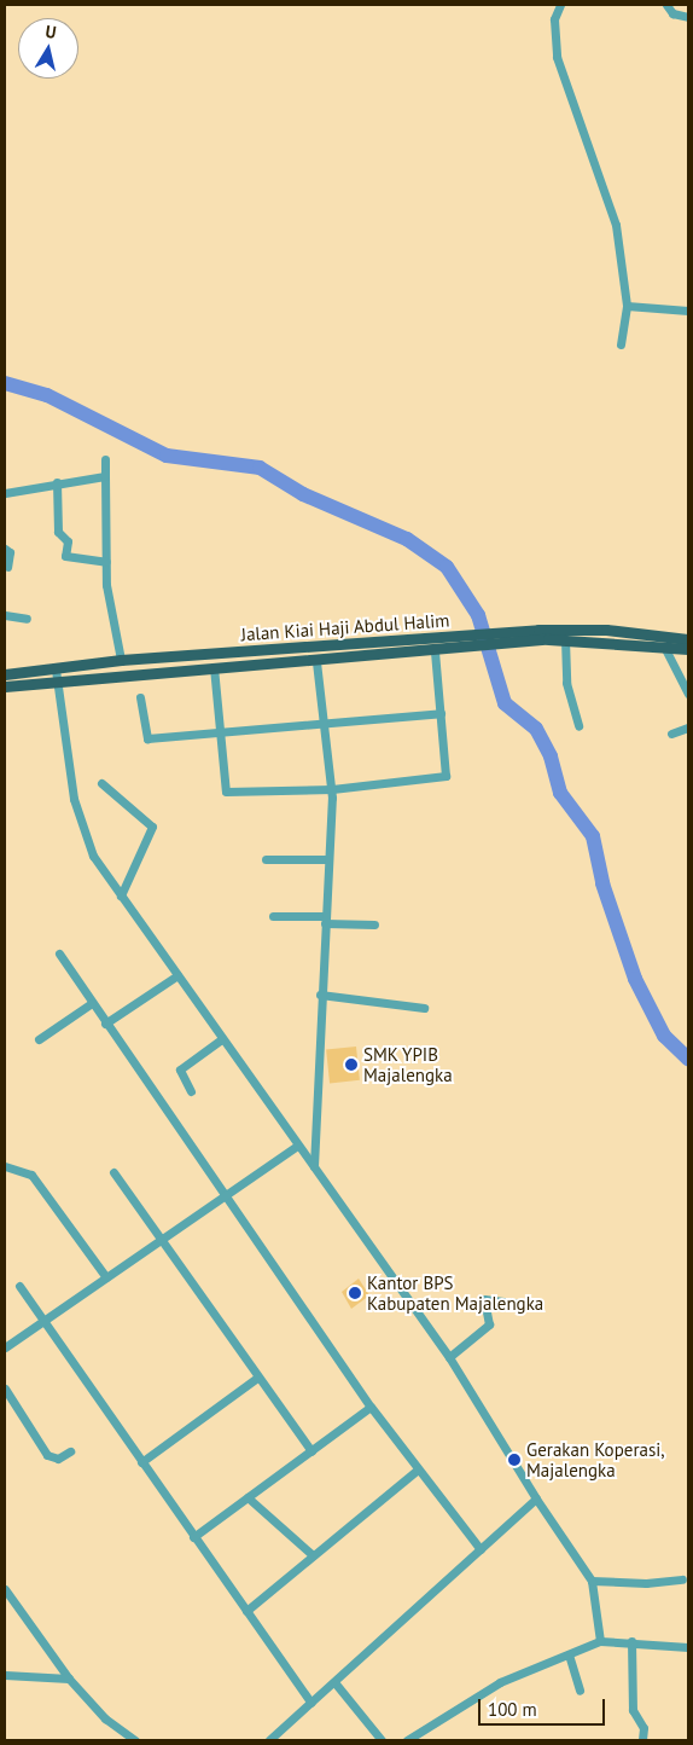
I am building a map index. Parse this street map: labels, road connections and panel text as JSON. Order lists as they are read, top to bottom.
{
  "streets": {
    "main road": ["Jalan Kiai Haji Abdul Halim"]
  },
  "places": ["SMK YPIB Majalengka", "Kantor BPS Kabupaten Majalengka", "Gerakan Koperasi, Majalengka"],
  "scale_bar": "100 m",
  "north": "top"
}
